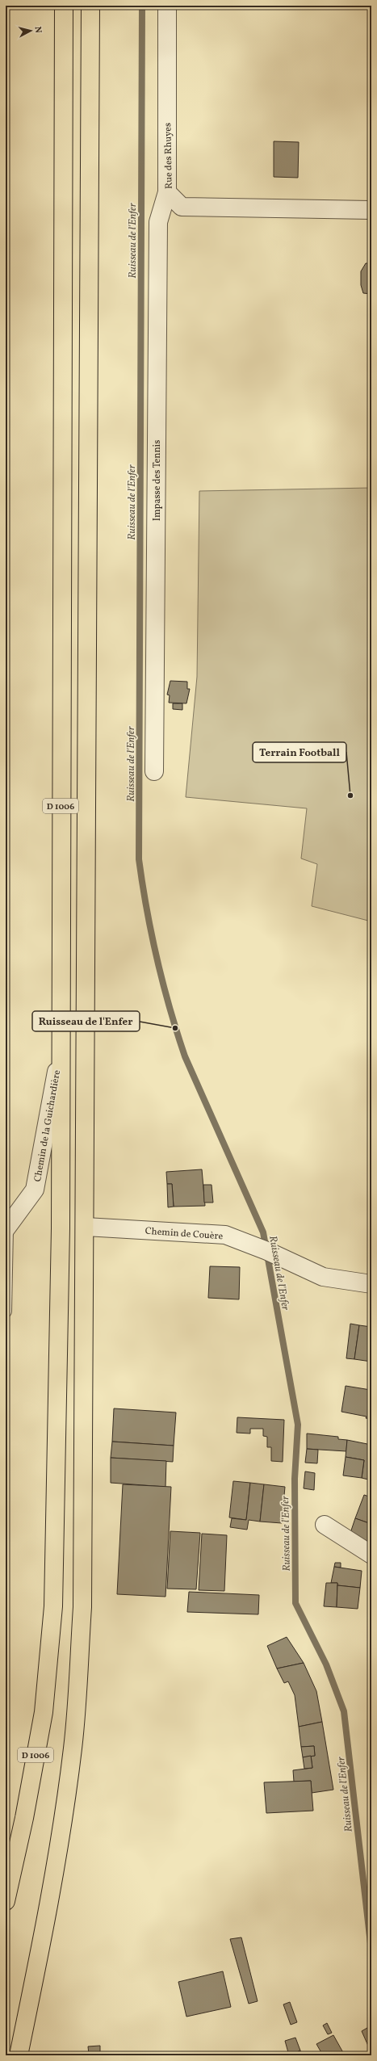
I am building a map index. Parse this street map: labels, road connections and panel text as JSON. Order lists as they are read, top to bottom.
{
  "streets": {
    "main road": ["D 1006"],
    "street": [
      "Rue des Rhuyes",
      "Impasse des Tennis",
      "Chemin de la Guichardière",
      "Chemin de Couère"
    ]
  },
  "crossings": [
    ["Rue des Rhuyes", "Impasse des Tennis"],
    ["D 1006", "Chemin de la Guichardière"],
    ["D 1006", "Chemin de Couère"]
  ],
  "water": ["Ruisseau de l'Enfer"],
  "places": ["Terrain Football", "Ruisseau de l'Enfer"],
  "north": "right"
}
